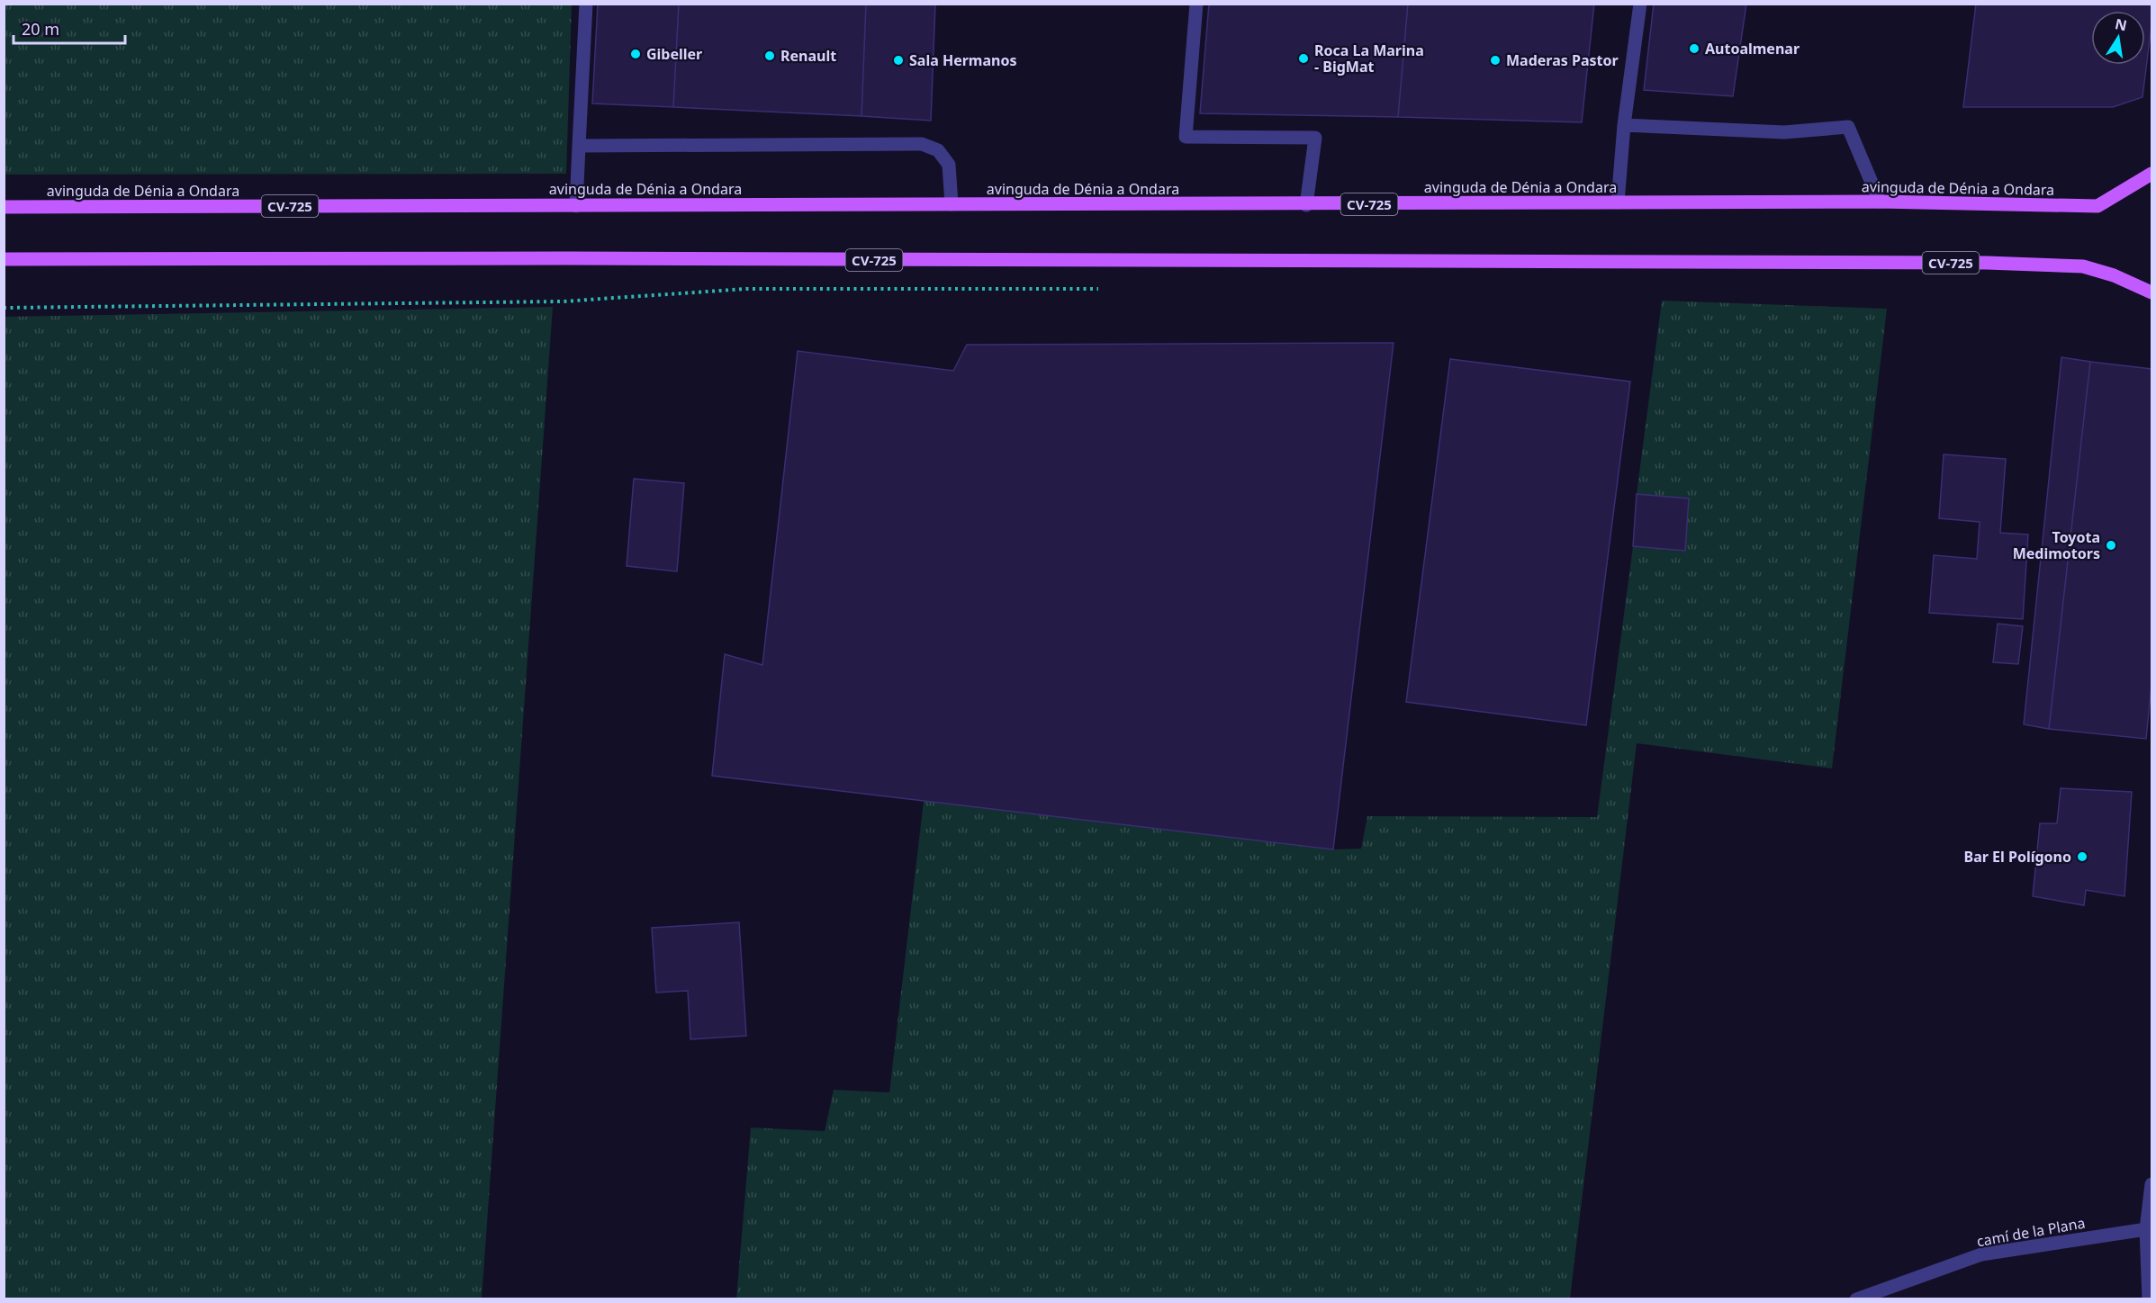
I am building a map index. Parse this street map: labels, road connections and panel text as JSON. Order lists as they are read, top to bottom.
{
  "streets": {
    "main road": ["avinguda de Dénia a Ondara", "CV-725"],
    "street": ["camí de la Plana"]
  },
  "places": [
    "Autoalmenar",
    "Gibeller",
    "Renault",
    "Roca La Marina - BigMat",
    "Sala Hermanos",
    "Maderas Pastor",
    "Toyota Medimotors",
    "Bar El Polígono"
  ],
  "scale_bar": "20 m",
  "north": "top"
}
